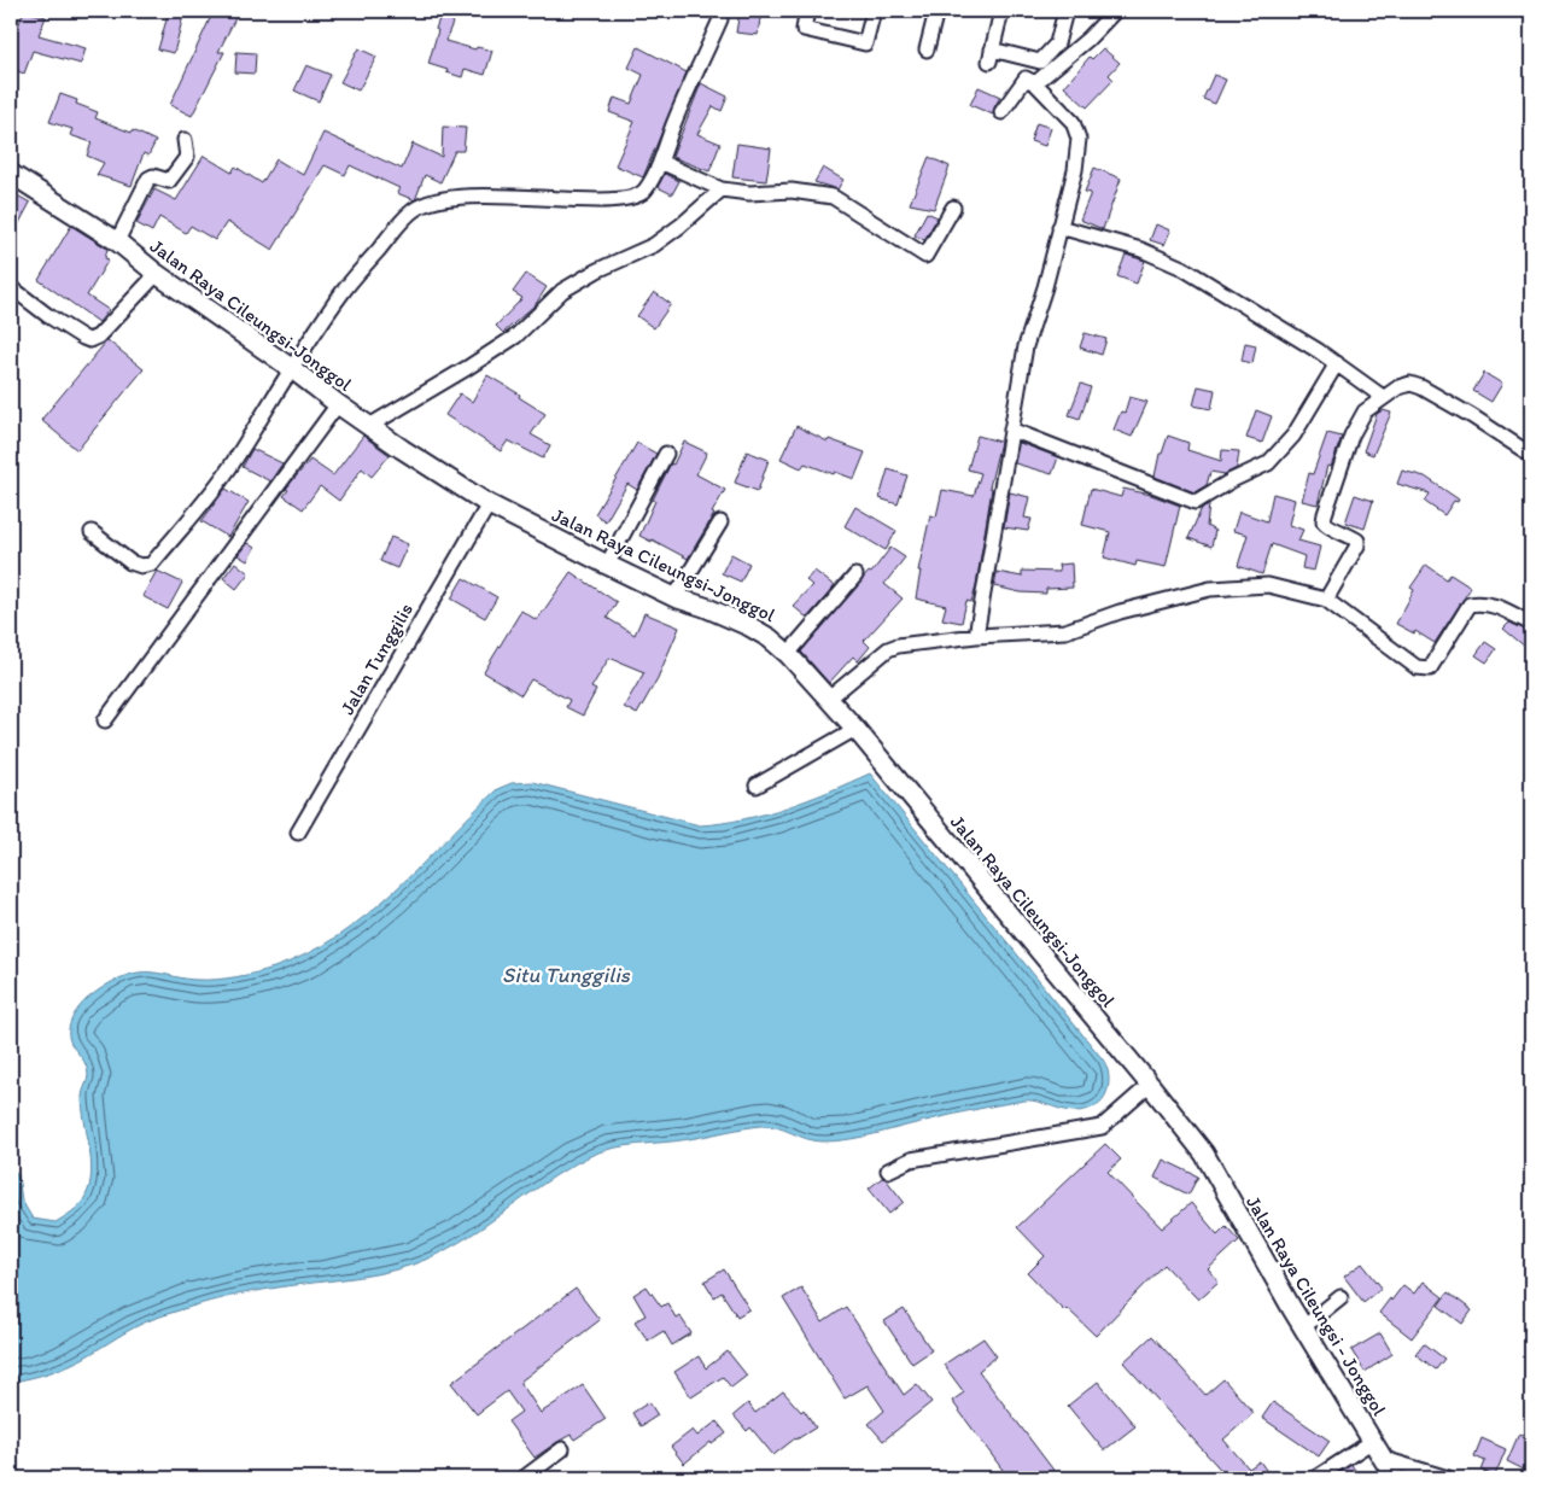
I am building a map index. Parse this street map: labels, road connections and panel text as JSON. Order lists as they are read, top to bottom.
{
  "streets": {
    "main road": ["Jalan Raya Cileungsi-Jonggol", "Jalan Raya Cileungsi - Jonggol"],
    "street": ["Jalan Tunggilis"]
  },
  "crossings": [
    ["Jalan Raya Cileungsi-Jonggol", "Jalan Tunggilis"],
    ["Jalan Raya Cileungsi-Jonggol", "Jalan Raya Cileungsi - Jonggol"]
  ],
  "water": ["Situ Tunggilis"]
}
